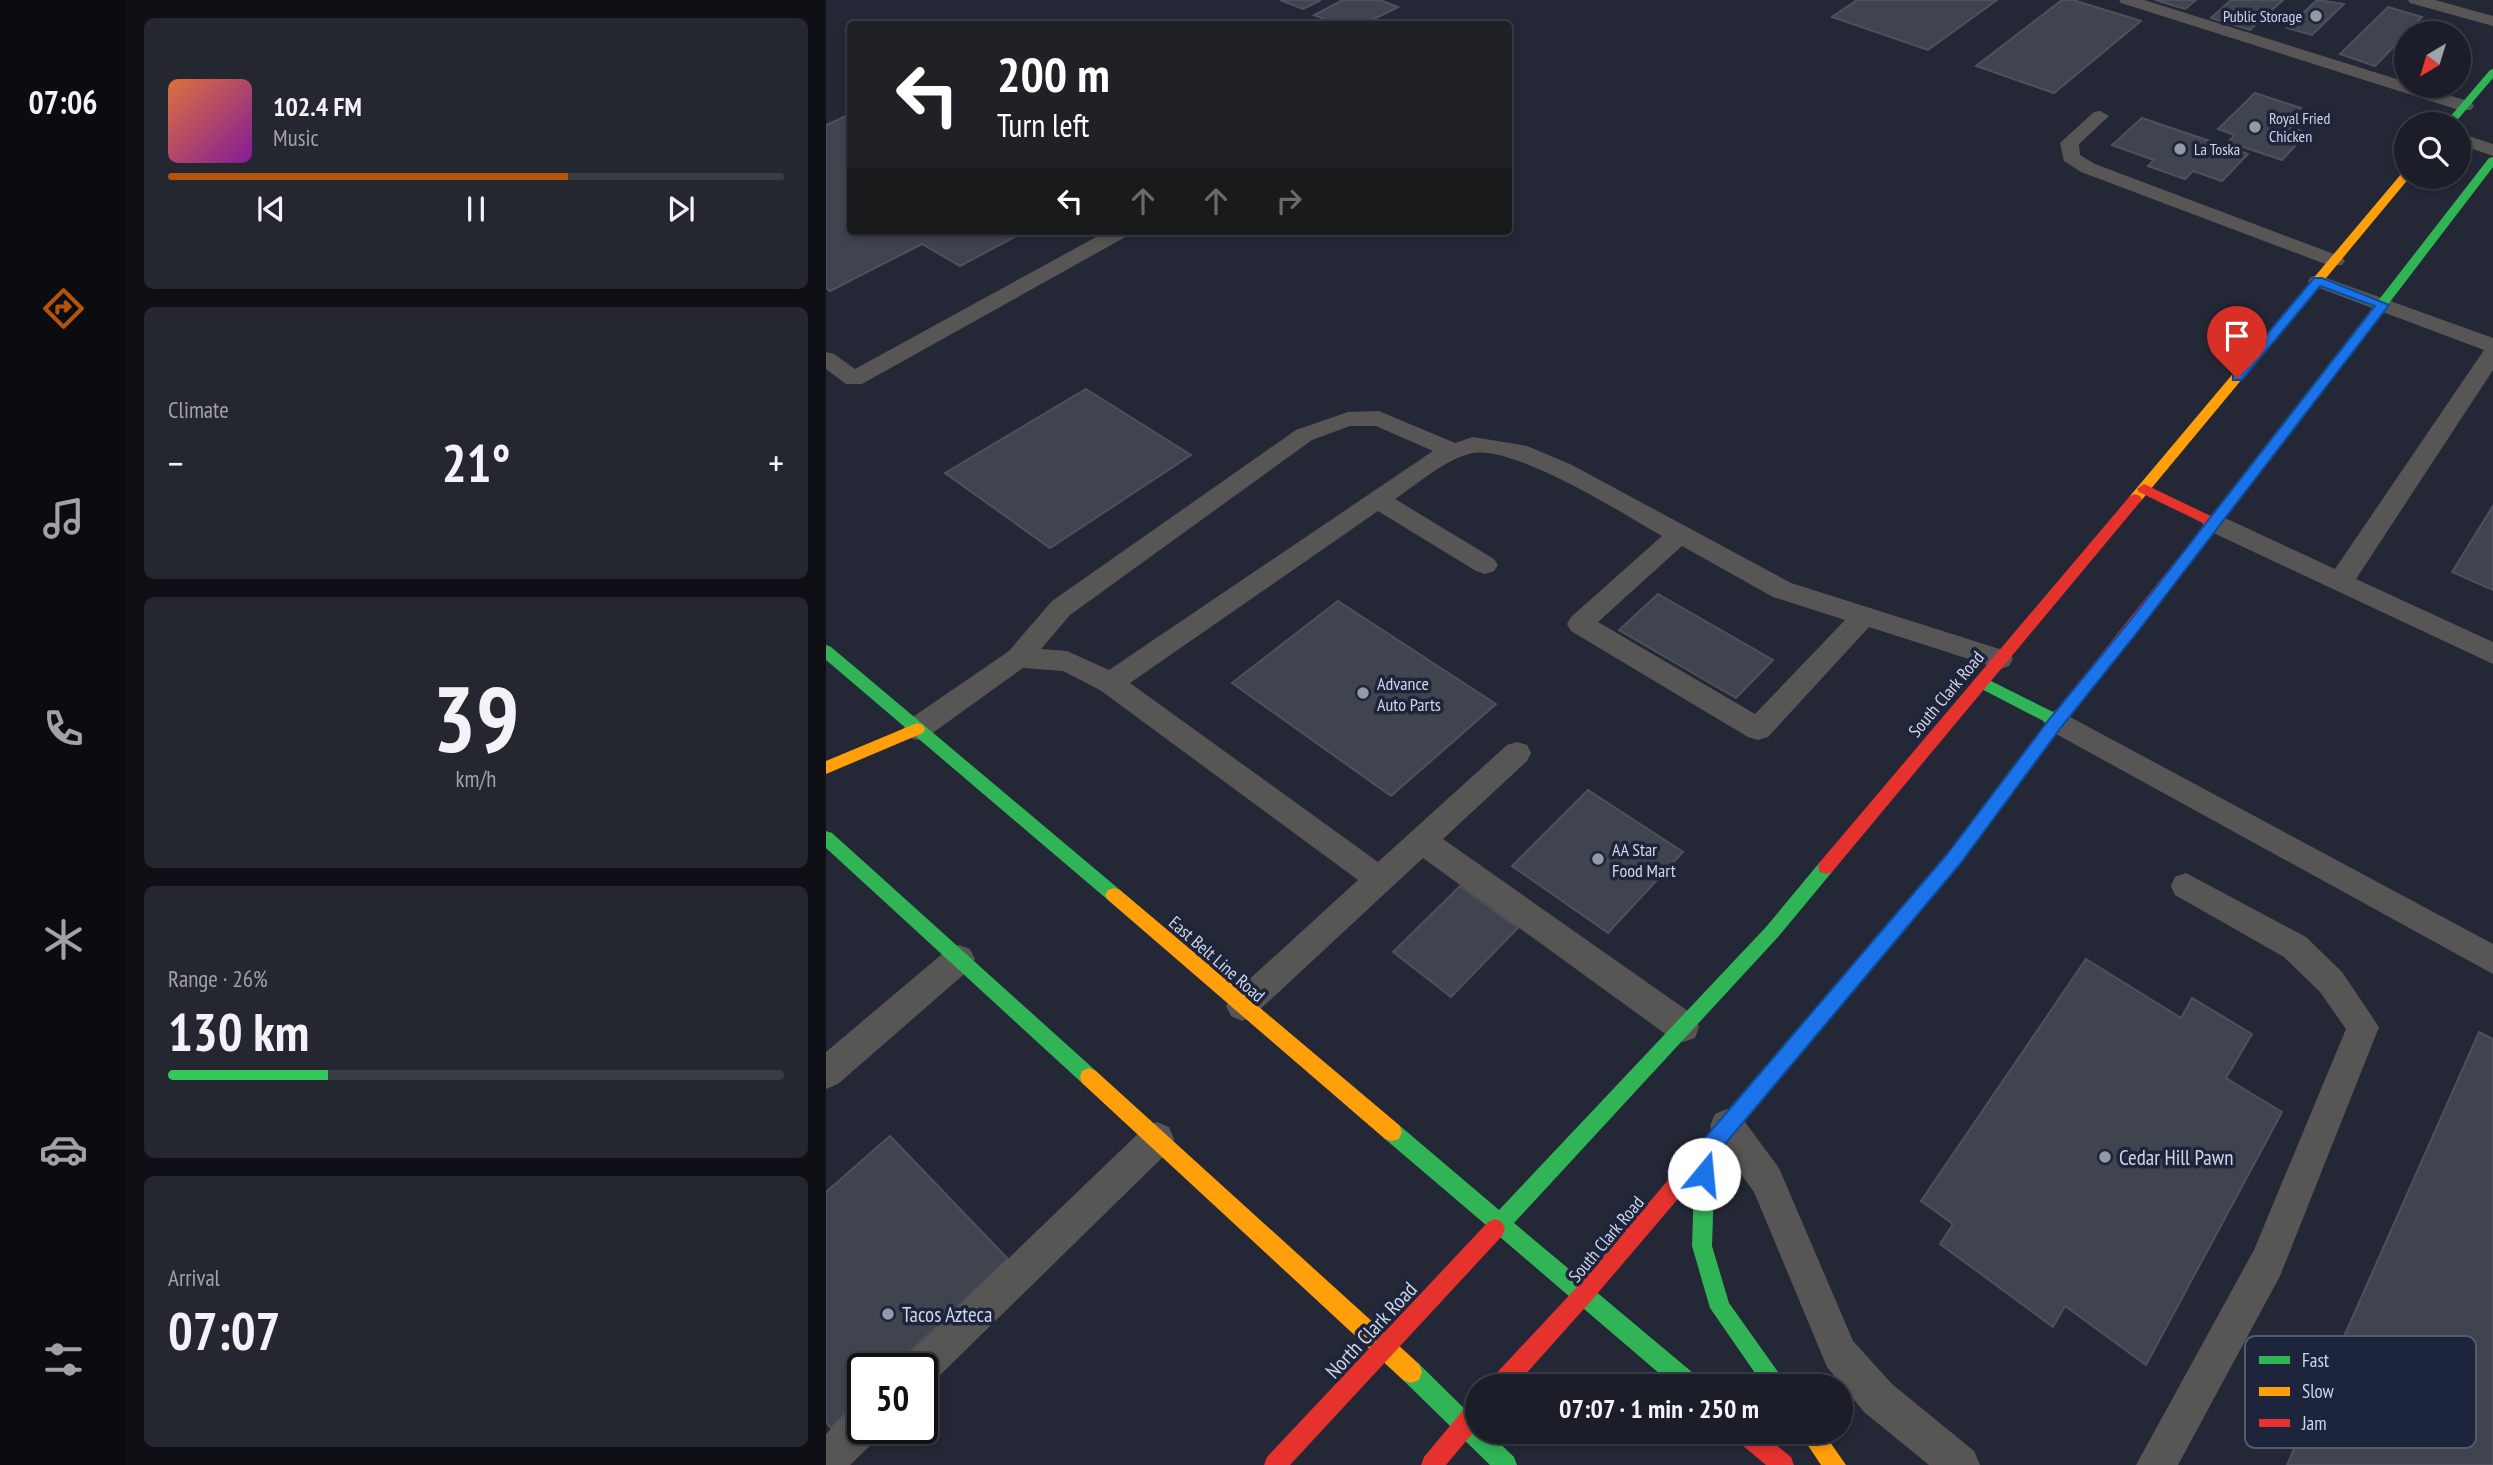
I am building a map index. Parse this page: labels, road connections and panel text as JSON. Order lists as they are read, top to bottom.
{
  "streets": {
    "main road": ["South Clark Road", "East Belt Line Road", "North Clark Road"]
  },
  "crossings": [
    ["South Clark Road", "East Belt Line Road"],
    ["South Clark Road", "North Clark Road"],
    ["East Belt Line Road", "North Clark Road"]
  ],
  "places": [
    "Public Storage",
    "Royal Fried Chicken",
    "La Toska",
    "Advance Auto Parts",
    "AA Star Food Mart",
    "Cedar Hill Pawn",
    "Tacos Azteca"
  ],
  "legend": ["Fast", "Slow", "Jam"],
  "north": "bottom left",
  "page": {
    "tabs": "07:06",
    "turn": ["200 m", "Turn left"],
    "song": ["102.4 FM", "Music"],
    "tile": [
      "Climate",
      ["39", "km/h"],
      ["Range · 26%", "130 km"],
      ["Arrival", "07:07"]
    ],
    "heat": ["−", "21°", "+"],
    "limit": "50",
    "trip": "07:07 · 1 min · 250 m"
  }
}
